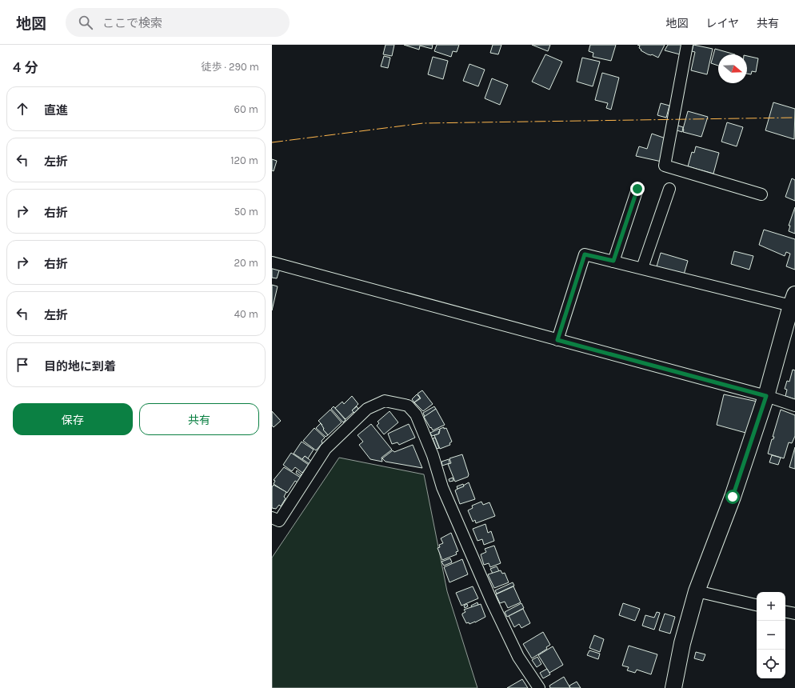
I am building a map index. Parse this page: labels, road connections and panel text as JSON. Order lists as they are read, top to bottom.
{
  "north": "right",
  "page": {
    "header": "地図",
    "search": "ここで検索",
    "nav": ["地図", "レイヤ", "共有"],
    "heading": ["4 分", "徒歩 · 290 m"],
    "list": [
      ["直進", "60 m"],
      ["左折", "120 m"],
      ["右折", "50 m"],
      ["右折", "20 m"],
      ["左折", "40 m"],
      "目的地に到着"
    ],
    "buttons": ["保存", "共有"],
    "map_buttons": ["+", "−"]
  }
}
